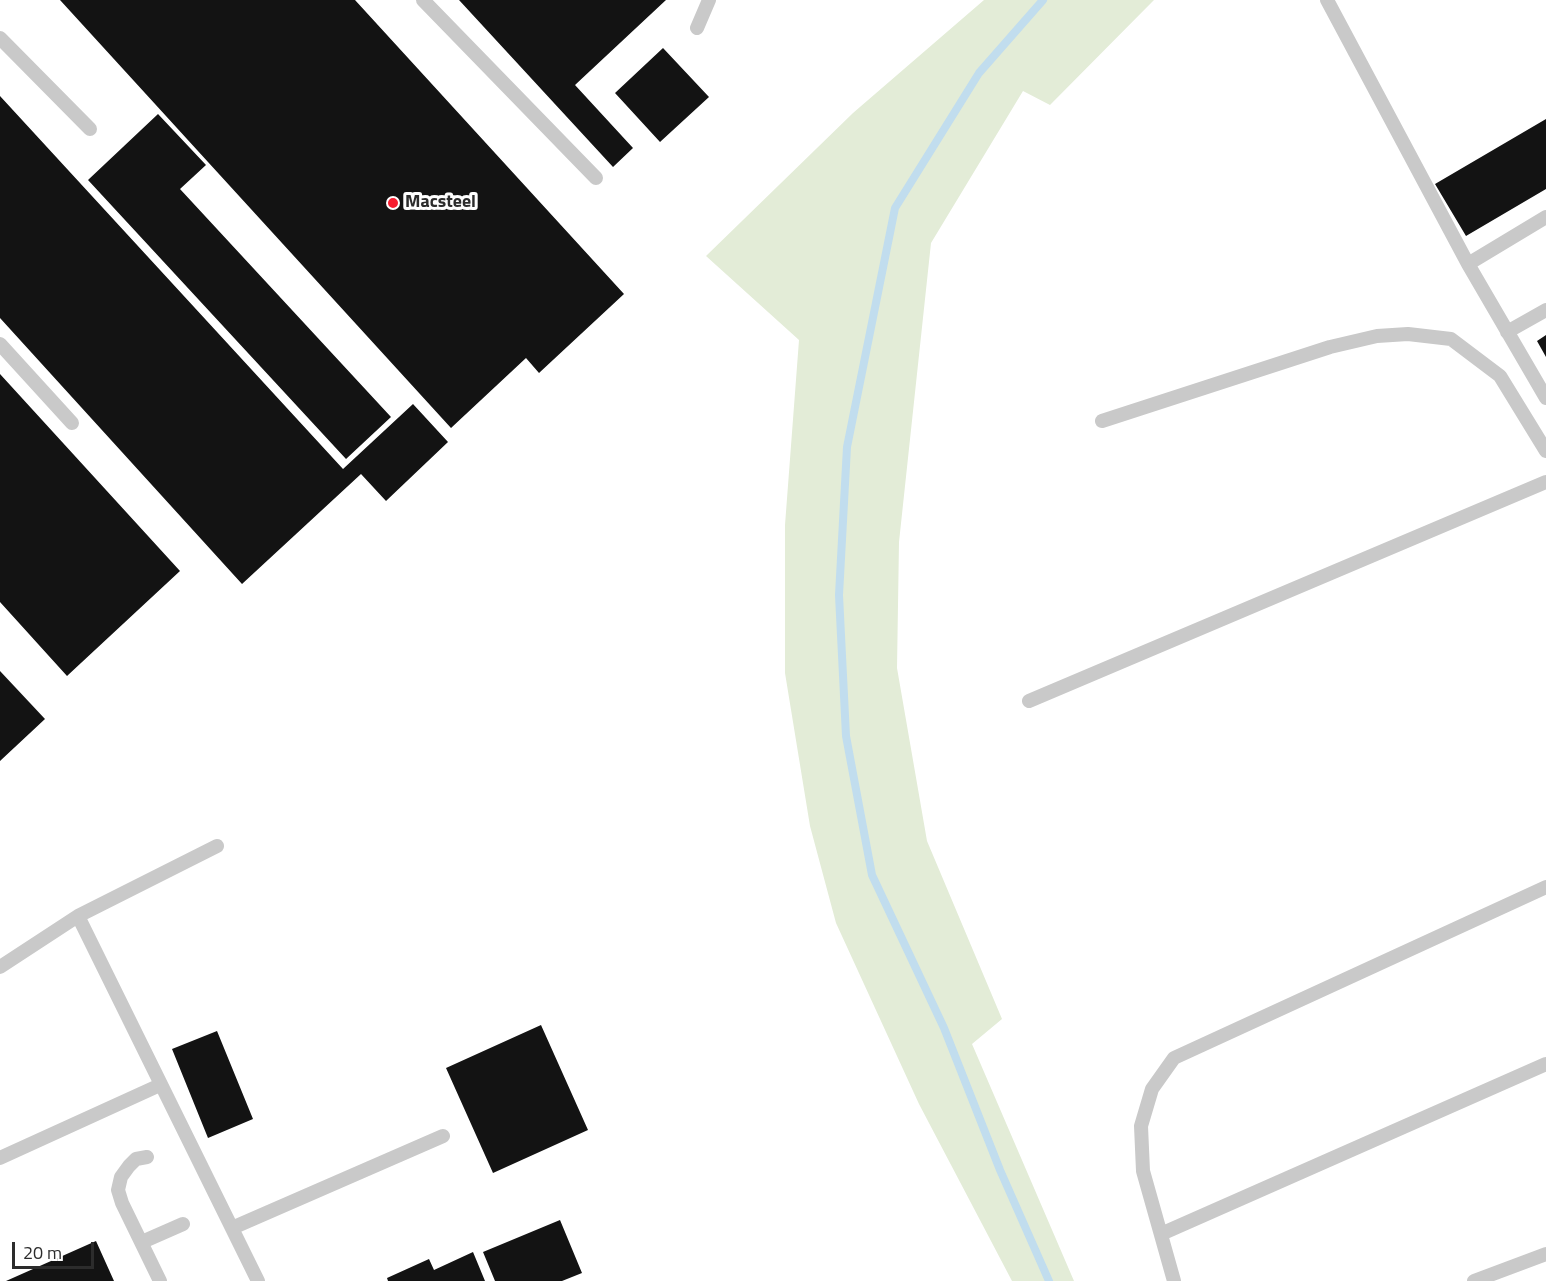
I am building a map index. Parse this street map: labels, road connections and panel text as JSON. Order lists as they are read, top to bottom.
{
  "places": ["Macsteel"],
  "scale_bar": "20 m"
}
